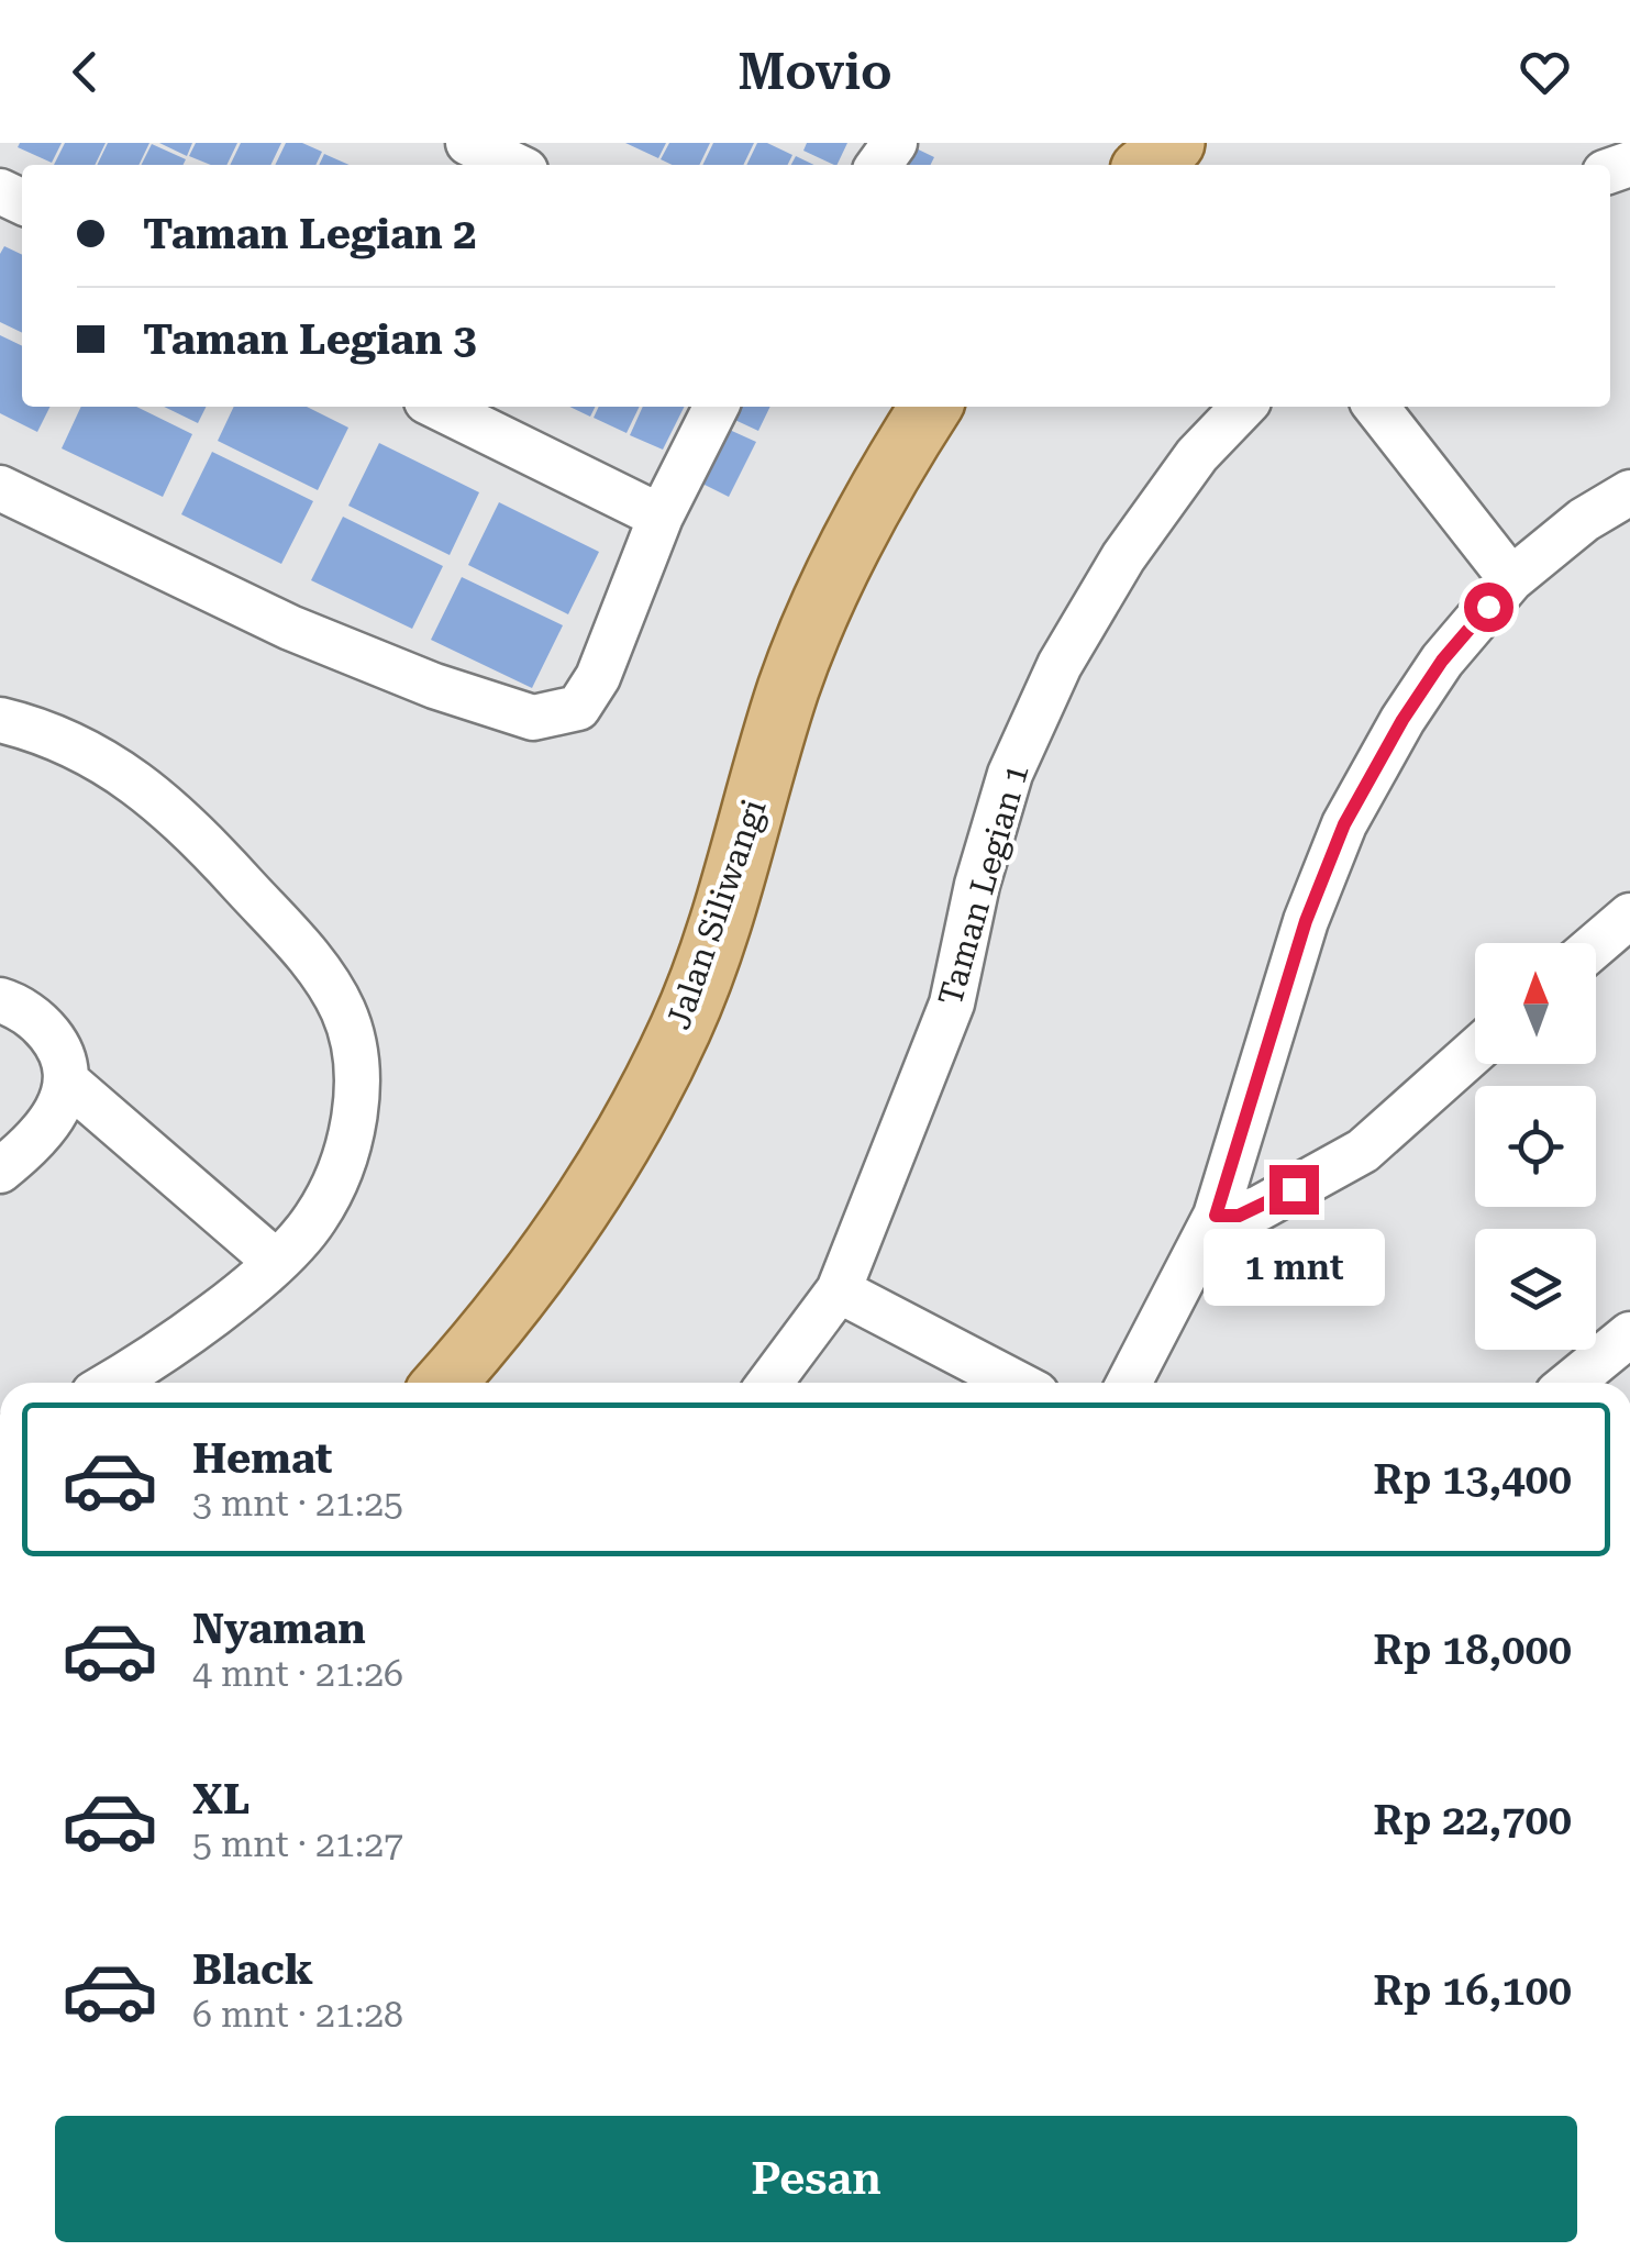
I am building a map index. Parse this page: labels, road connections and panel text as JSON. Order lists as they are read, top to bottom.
{
  "streets": {
    "main road": ["Jalan Siliwangi"],
    "street": ["Taman Legian 1"]
  },
  "north": "top",
  "page": {
    "header": "Movio",
    "banner": ["Taman Legian 2", "Taman Legian 3"],
    "bubble": "1 mnt",
    "list": [
      {
        "name": "Hemat",
        "note": "3 mnt · 21:25",
        "value": "Rp 13,400"
      },
      {
        "name": "Nyaman",
        "note": "4 mnt · 21:26",
        "value": "Rp 18,000"
      },
      {
        "name": "XL",
        "note": "5 mnt · 21:27",
        "value": "Rp 22,700"
      },
      {
        "name": "Black",
        "note": "6 mnt · 21:28",
        "value": "Rp 16,100"
      }
    ],
    "buttons": "Pesan"
  }
}
